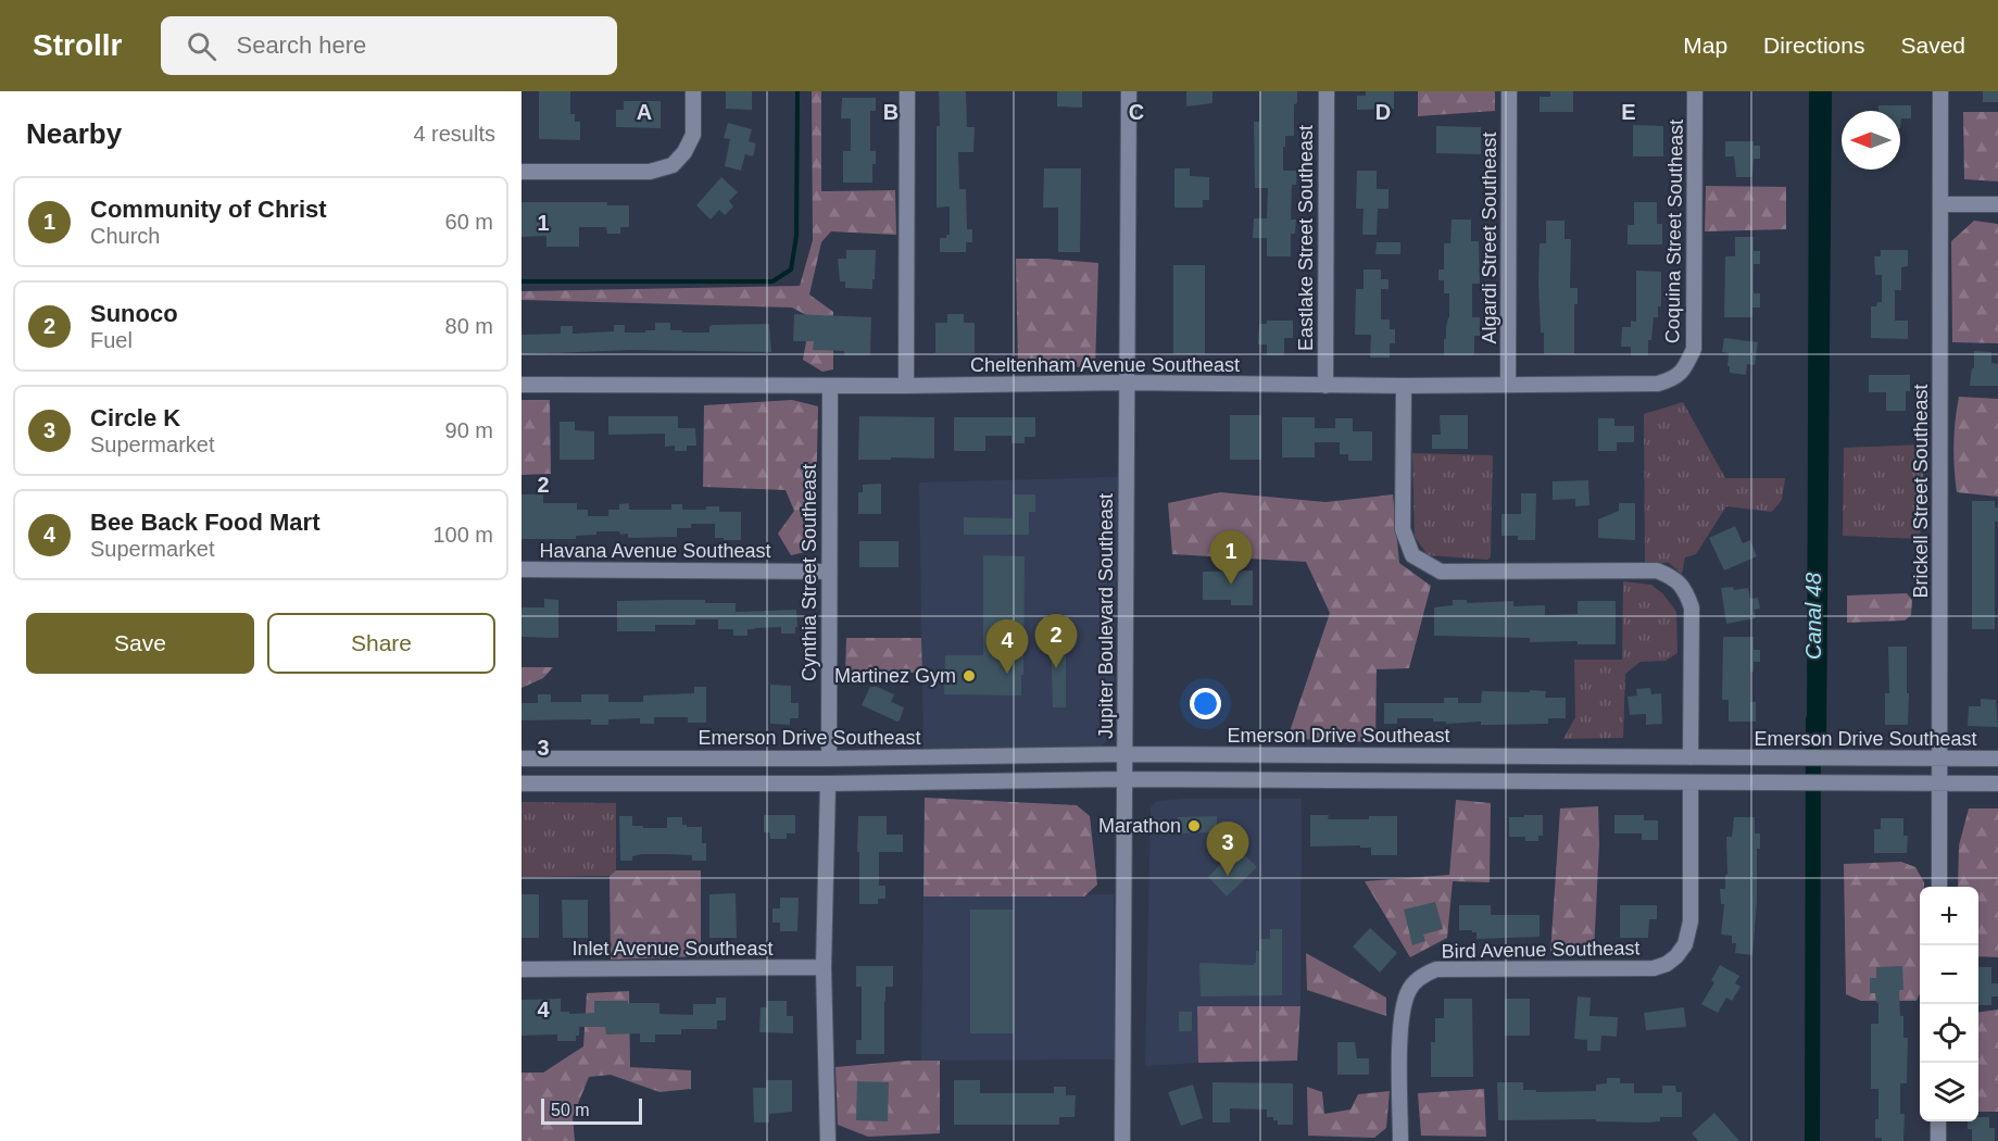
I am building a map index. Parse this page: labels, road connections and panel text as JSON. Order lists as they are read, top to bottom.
{
  "streets": {
    "street": [
      "Coquina Street Southeast",
      "Eastlake Street Southeast",
      "Algardi Street Southeast",
      "Cheltenham Avenue Southeast",
      "Brickell Street Southeast",
      "Havana Avenue Southeast",
      "Cynthia Street Southeast",
      "Jupiter Boulevard Southeast",
      "Emerson Drive Southeast",
      "Inlet Avenue Southeast",
      "Bird Avenue Southeast"
    ]
  },
  "crossings": [
    ["Coquina Street Southeast", "Cheltenham Avenue Southeast"],
    ["Eastlake Street Southeast", "Cheltenham Avenue Southeast"],
    ["Algardi Street Southeast", "Cheltenham Avenue Southeast"],
    ["Cheltenham Avenue Southeast", "Cynthia Street Southeast"],
    ["Cheltenham Avenue Southeast", "Jupiter Boulevard Southeast"],
    ["Brickell Street Southeast", "Emerson Drive Southeast"],
    ["Havana Avenue Southeast", "Cynthia Street Southeast"],
    ["Cynthia Street Southeast", "Emerson Drive Southeast"],
    ["Jupiter Boulevard Southeast", "Emerson Drive Southeast"]
  ],
  "water": ["Canal 48"],
  "places": ["Martinez Gym", "Marathon"],
  "scale_bar": "50 m",
  "north": "left",
  "page": {
    "header": "Strollr",
    "search": "Search here",
    "nav": ["Map", "Directions", "Saved"],
    "heading": ["Nearby", "4 results"],
    "list": [
      {
        "mark": "1",
        "name": "Community of Christ",
        "note": "Church",
        "value": "60 m"
      },
      {
        "mark": "2",
        "name": "Sunoco",
        "note": "Fuel",
        "value": "80 m"
      },
      {
        "mark": "3",
        "name": "Circle K",
        "note": "Supermarket",
        "value": "90 m"
      },
      {
        "mark": "4",
        "name": "Bee Back Food Mart",
        "note": "Supermarket",
        "value": "100 m"
      }
    ],
    "pins": [
      "1",
      "2",
      "4",
      "3"
    ],
    "buttons": ["Save", "Share"],
    "map_buttons": ["+", "−"],
    "scale": "50 m"
  },
  "grid": {
    "columns": [
      "A",
      "B",
      "C",
      "D",
      "E"
    ],
    "rows": [
      "1",
      "2",
      "3",
      "4"
    ]
  }
}
